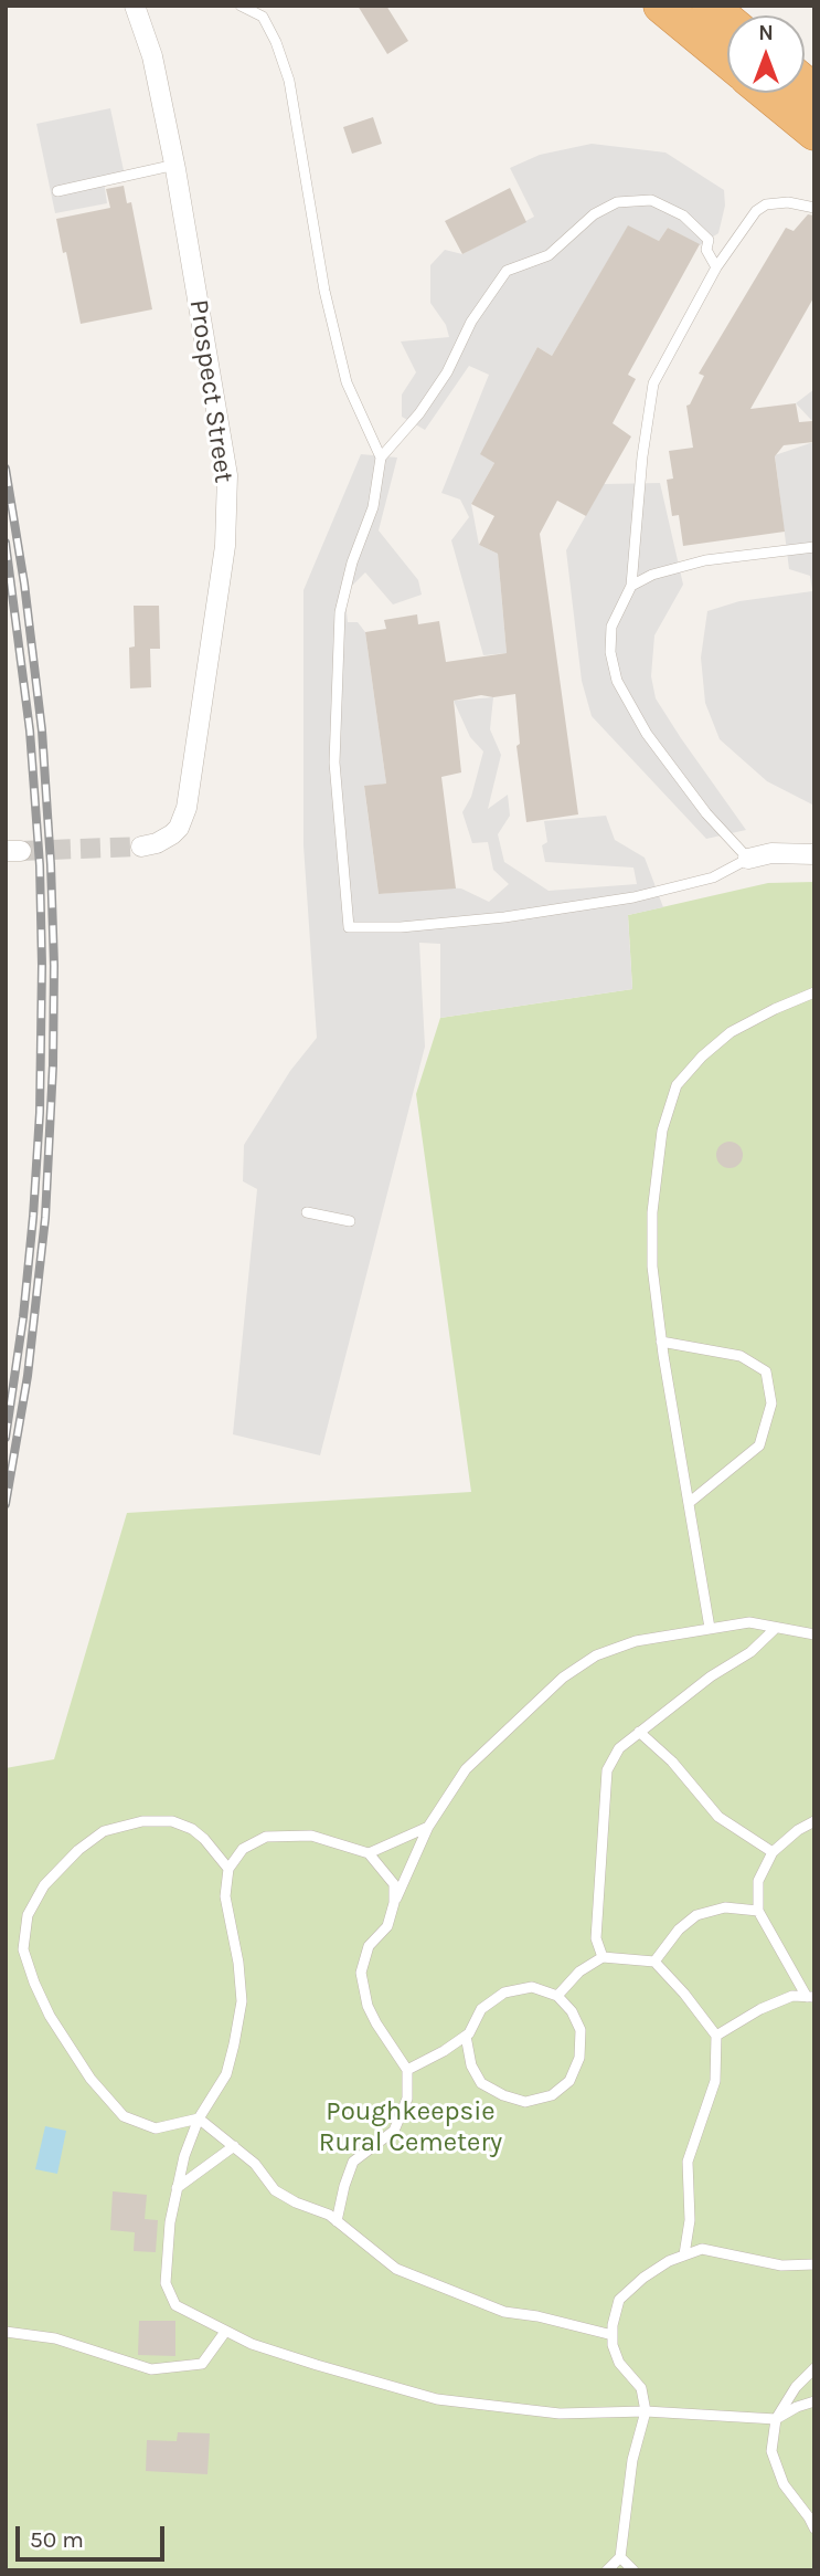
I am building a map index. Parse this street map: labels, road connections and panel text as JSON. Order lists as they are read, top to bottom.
{
  "streets": {
    "street": ["Prospect Street"]
  },
  "parks": ["Poughkeepsie Rural Cemetery"],
  "scale_bar": "50 m",
  "north": "top"
}
